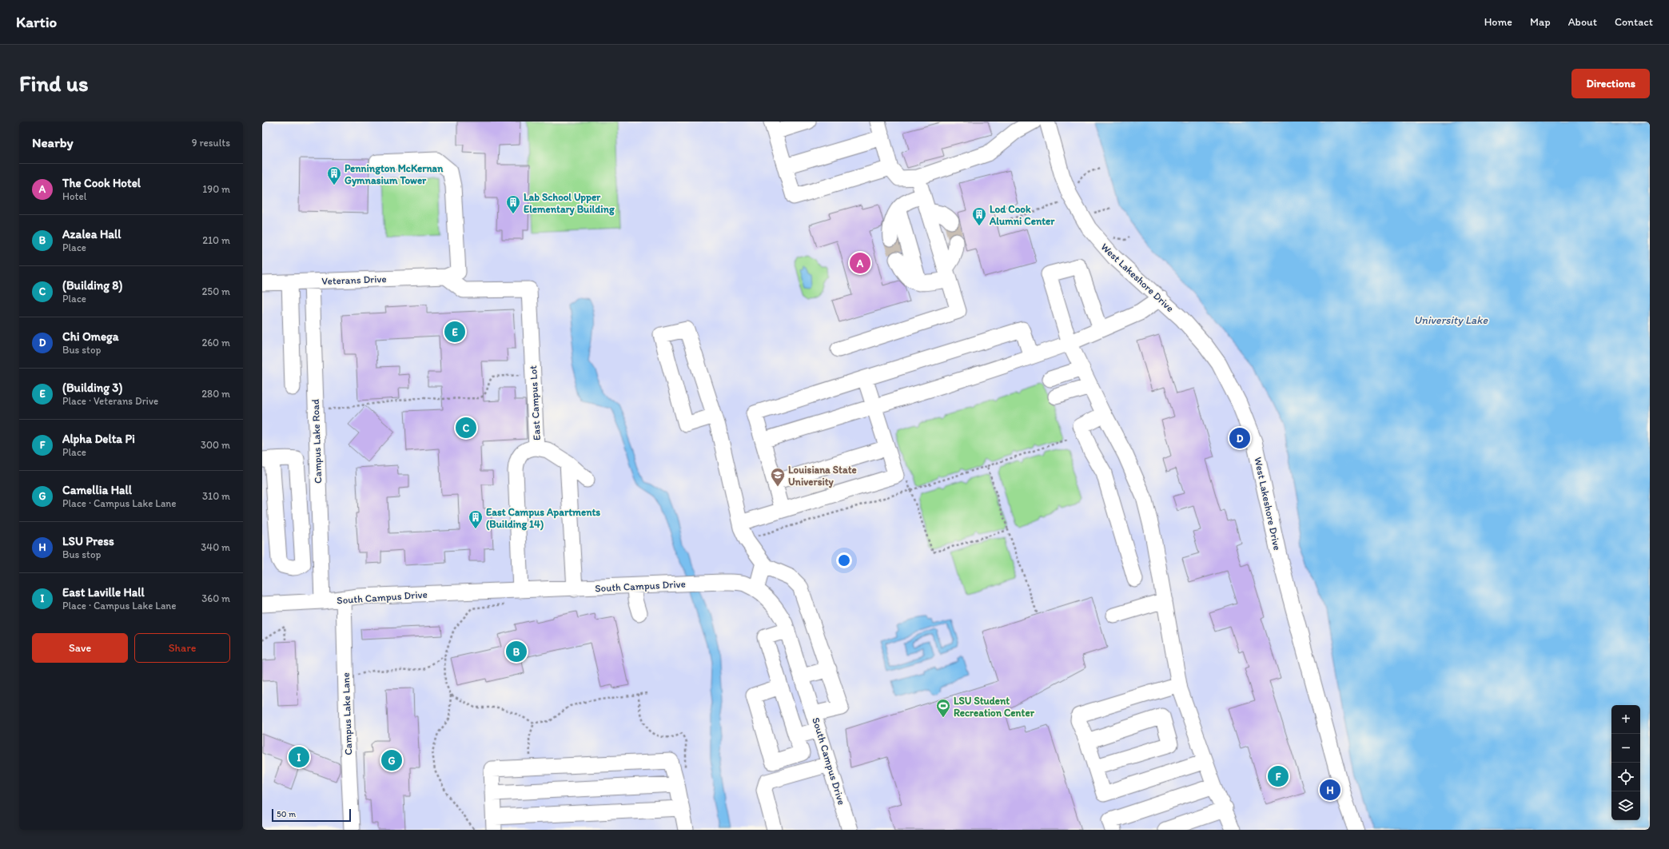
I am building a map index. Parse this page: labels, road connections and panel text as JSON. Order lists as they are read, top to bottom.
{
  "streets": {
    "street": [
      "West Lakeshore Drive",
      "Veterans Drive",
      "East Campus Lot",
      "Campus Lake Road",
      "South Campus Drive",
      "Campus Lake Lane"
    ]
  },
  "crossings": [
    ["Veterans Drive", "East Campus Lot"],
    ["Veterans Drive", "Campus Lake Road"],
    ["East Campus Lot", "South Campus Drive"],
    ["Campus Lake Road", "South Campus Drive"],
    ["South Campus Drive", "Campus Lake Lane"]
  ],
  "water": ["University Lake"],
  "places": {
    "building": [
      "Pennington McKernan Gymnasium Tower",
      "Lab School Upper Elementary Building",
      "Lod Cook Alumni Center",
      "East Campus Apartments (Building 14)"
    ],
    "school or university": ["Louisiana State University"],
    "sports": ["LSU Student Recreation Center"]
  },
  "scale_bar": "50 m",
  "page": {
    "header": "Kartio",
    "nav": [
      "Home",
      "Map",
      "About",
      "Contact"
    ],
    "buttons": [
      "Directions",
      ["Save", "Share"]
    ],
    "title": "Find us",
    "heading": ["Nearby", "9 results"],
    "list": [
      {
        "mark": "A",
        "name": "The Cook Hotel",
        "note": "Hotel",
        "value": "190 m"
      },
      {
        "mark": "B",
        "name": "Azalea Hall",
        "note": "Place",
        "value": "210 m"
      },
      {
        "mark": "C",
        "name": "(Building 8)",
        "note": "Place",
        "value": "250 m"
      },
      {
        "mark": "D",
        "name": "Chi Omega",
        "note": "Bus stop",
        "value": "260 m"
      },
      {
        "mark": "E",
        "name": "(Building 3)",
        "note": "Place · Veterans Drive",
        "value": "280 m"
      },
      {
        "mark": "F",
        "name": "Alpha Delta Pi",
        "note": "Place",
        "value": "300 m"
      },
      {
        "mark": "G",
        "name": "Camellia Hall",
        "note": "Place · Campus Lake Lane",
        "value": "310 m"
      },
      {
        "mark": "H",
        "name": "LSU Press",
        "note": "Bus stop",
        "value": "340 m"
      },
      {
        "mark": "I",
        "name": "East Laville Hall",
        "note": "Place · Campus Lake Lane",
        "value": "360 m"
      }
    ],
    "pins": [
      "A",
      "E",
      "C",
      "D",
      "B",
      "I",
      "G",
      "F",
      "H"
    ],
    "map_buttons": ["+", "−"],
    "scale": "50 m"
  }
}
